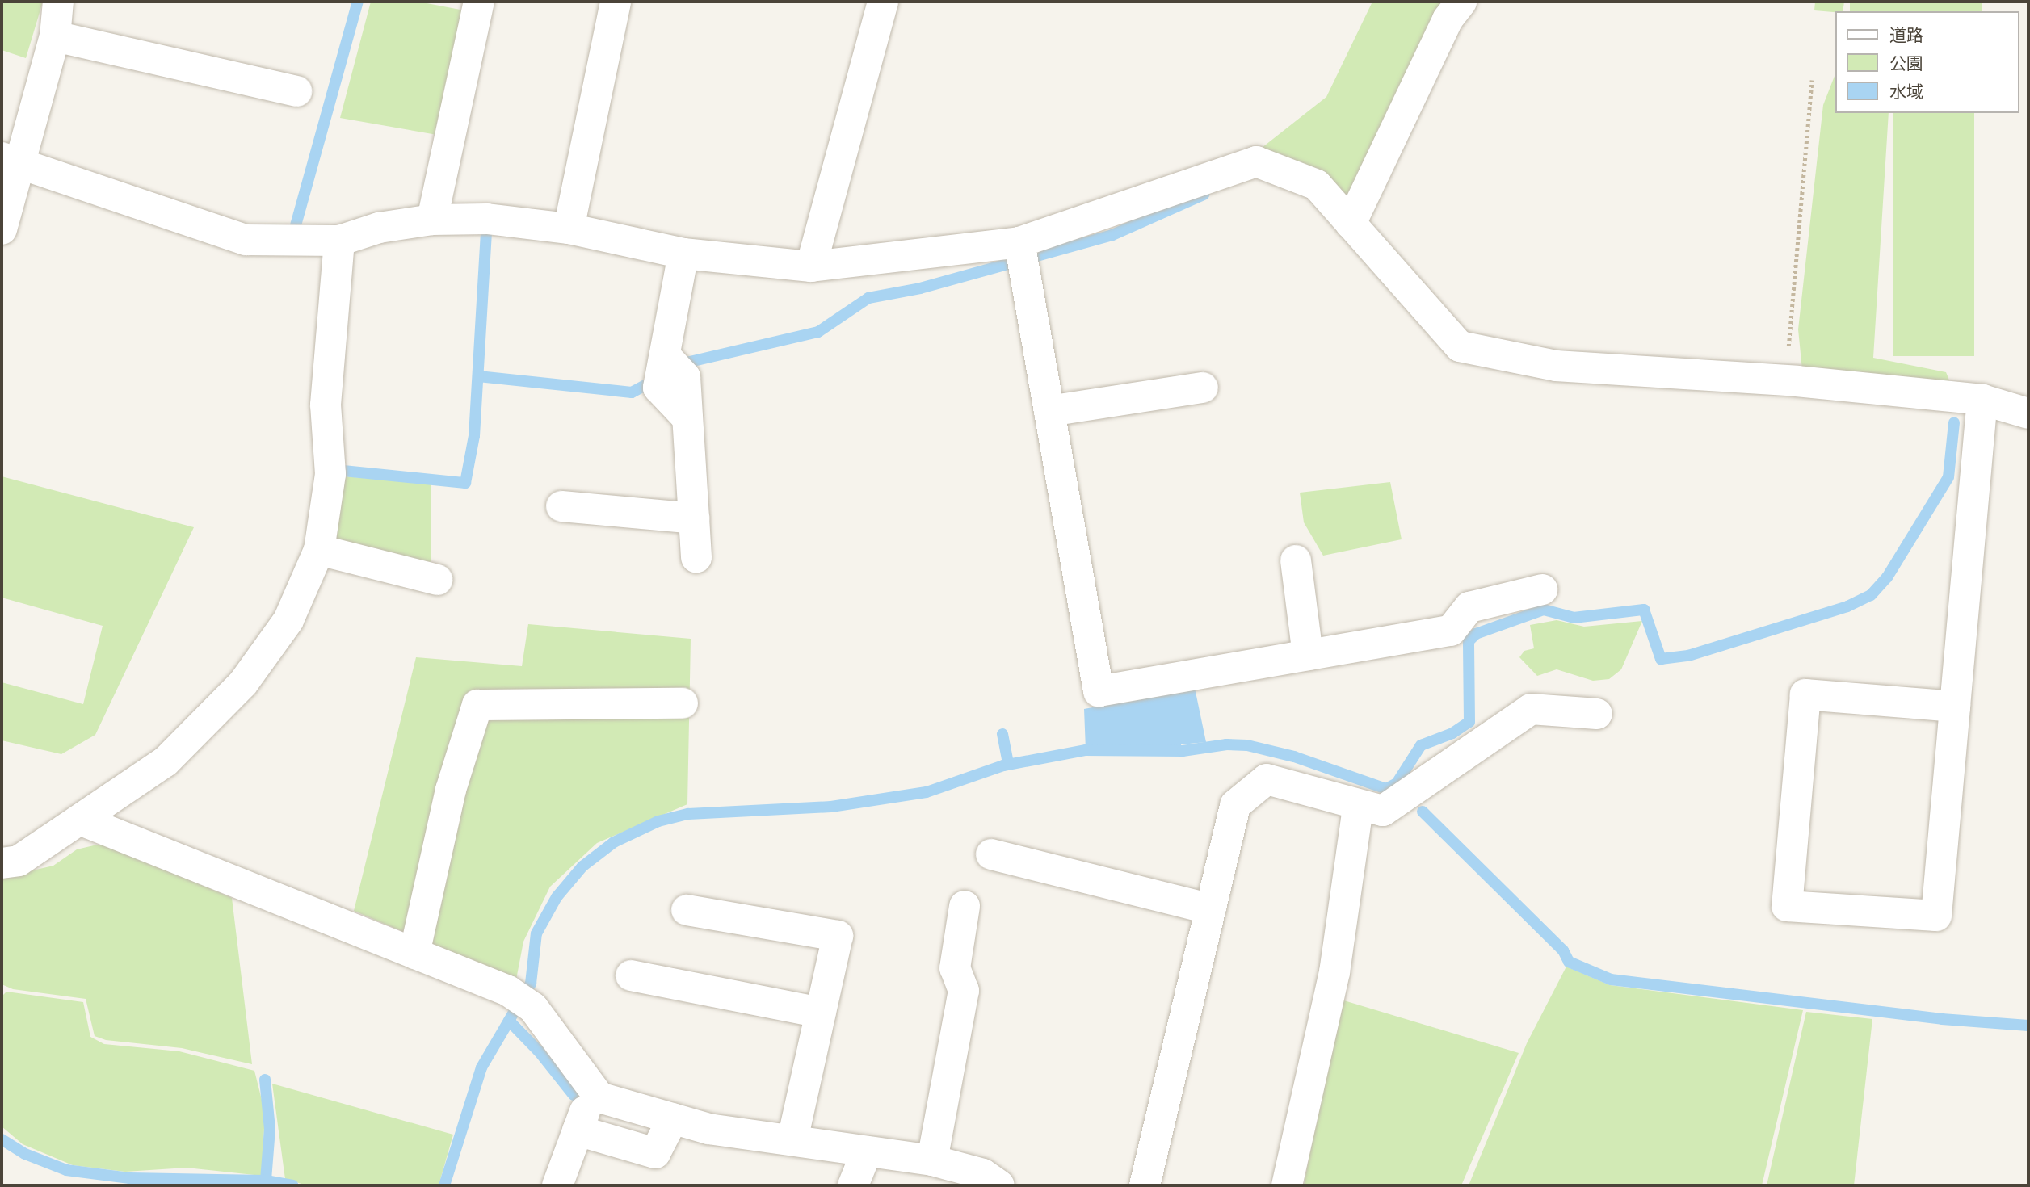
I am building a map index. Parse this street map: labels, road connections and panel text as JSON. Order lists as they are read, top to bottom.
{
  "legend": ["道路", "公園", "水域"]
}
